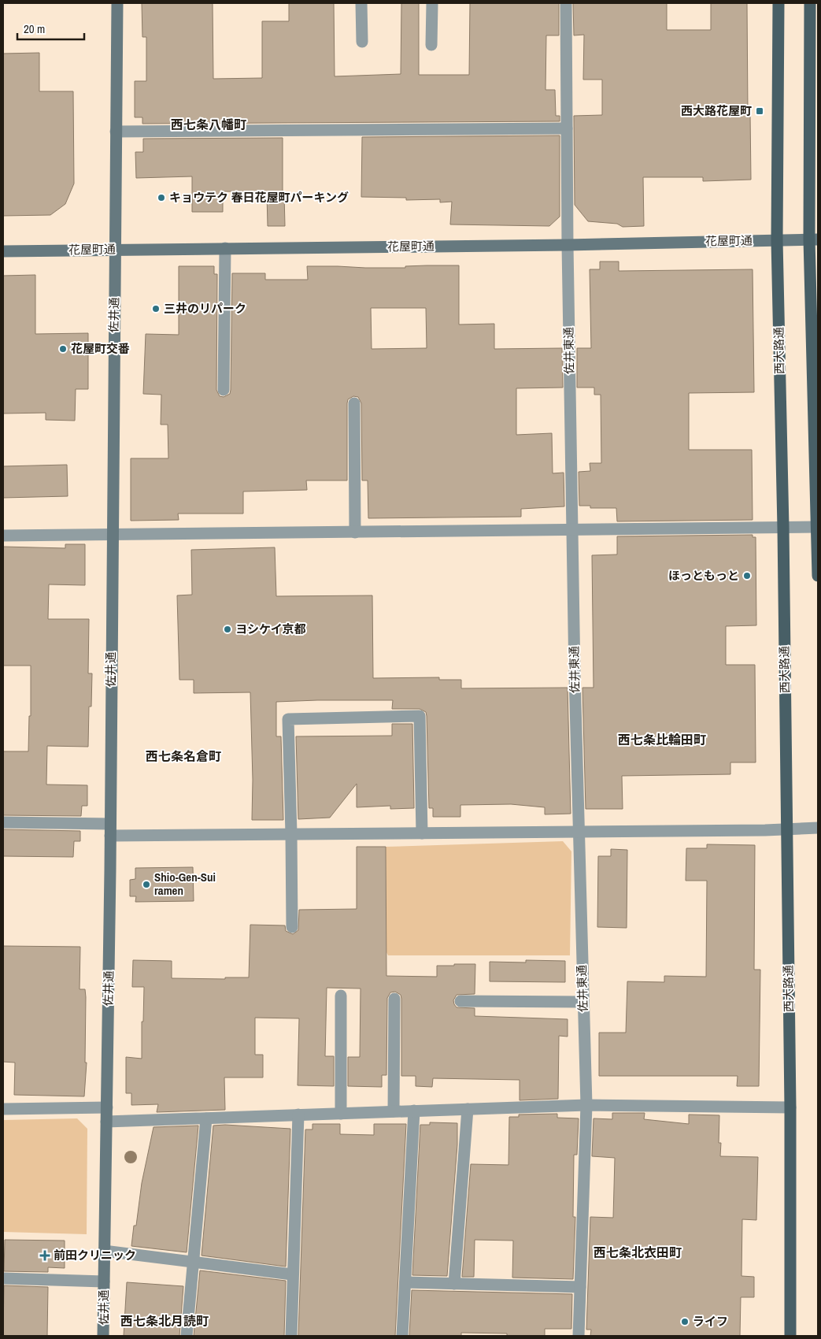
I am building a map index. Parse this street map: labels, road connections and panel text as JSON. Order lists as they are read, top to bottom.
{
  "streets": {
    "main road": ["西大路通"],
    "street": ["花屋町通", "佐井通", "佐井東通"]
  },
  "crossings": [
    ["花屋町通", "佐井通"],
    ["花屋町通", "佐井東通"],
    ["花屋町通", "西大路通"]
  ],
  "districts": [
    "西七条八幡町",
    "西七条比輪田町",
    "西七条名倉町",
    "西七条北衣田町",
    "西七条北月読町"
  ],
  "places": {
    "transit": ["西大路花屋町"],
    "other": [
      "キョウテク 春日花屋町パーキング",
      "三井のリパーク",
      "花屋町交番",
      "ほっともっと",
      "ヨシケイ京都",
      "Shio-Gen-Sui ramen",
      "ライフ"
    ],
    "health": ["前田クリニック"]
  },
  "scale_bar": "20 m"
}
